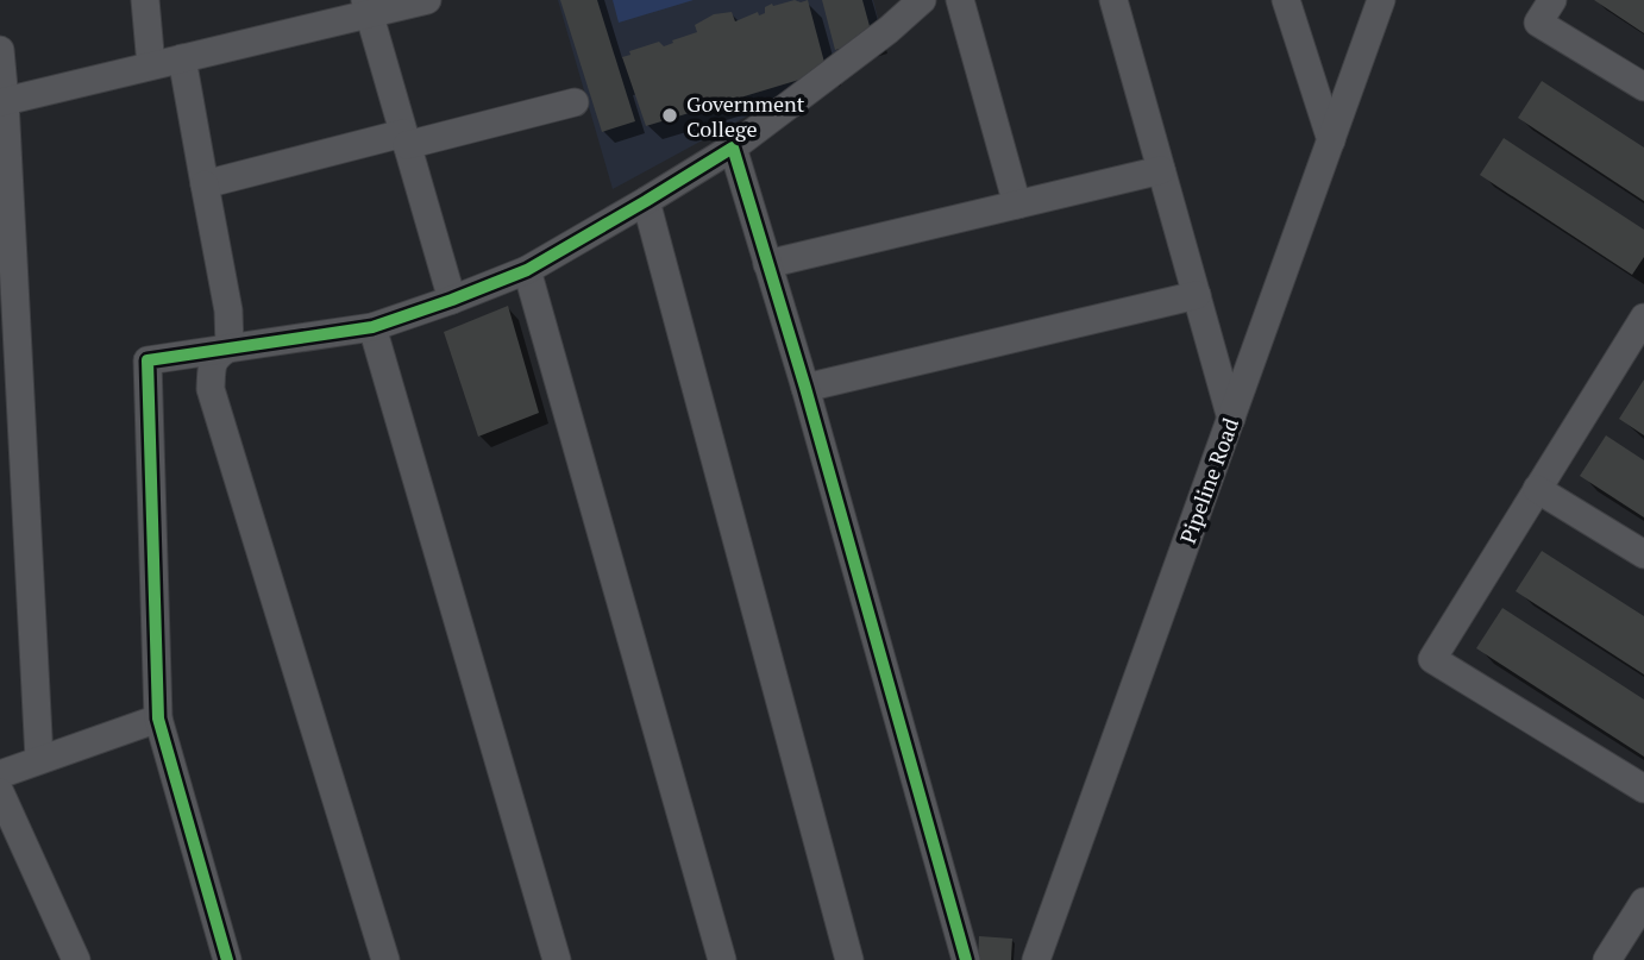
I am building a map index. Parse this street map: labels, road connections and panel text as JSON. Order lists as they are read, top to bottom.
{
  "streets": {
    "street": ["Pipeline Road"]
  },
  "places": ["Government College"]
}
